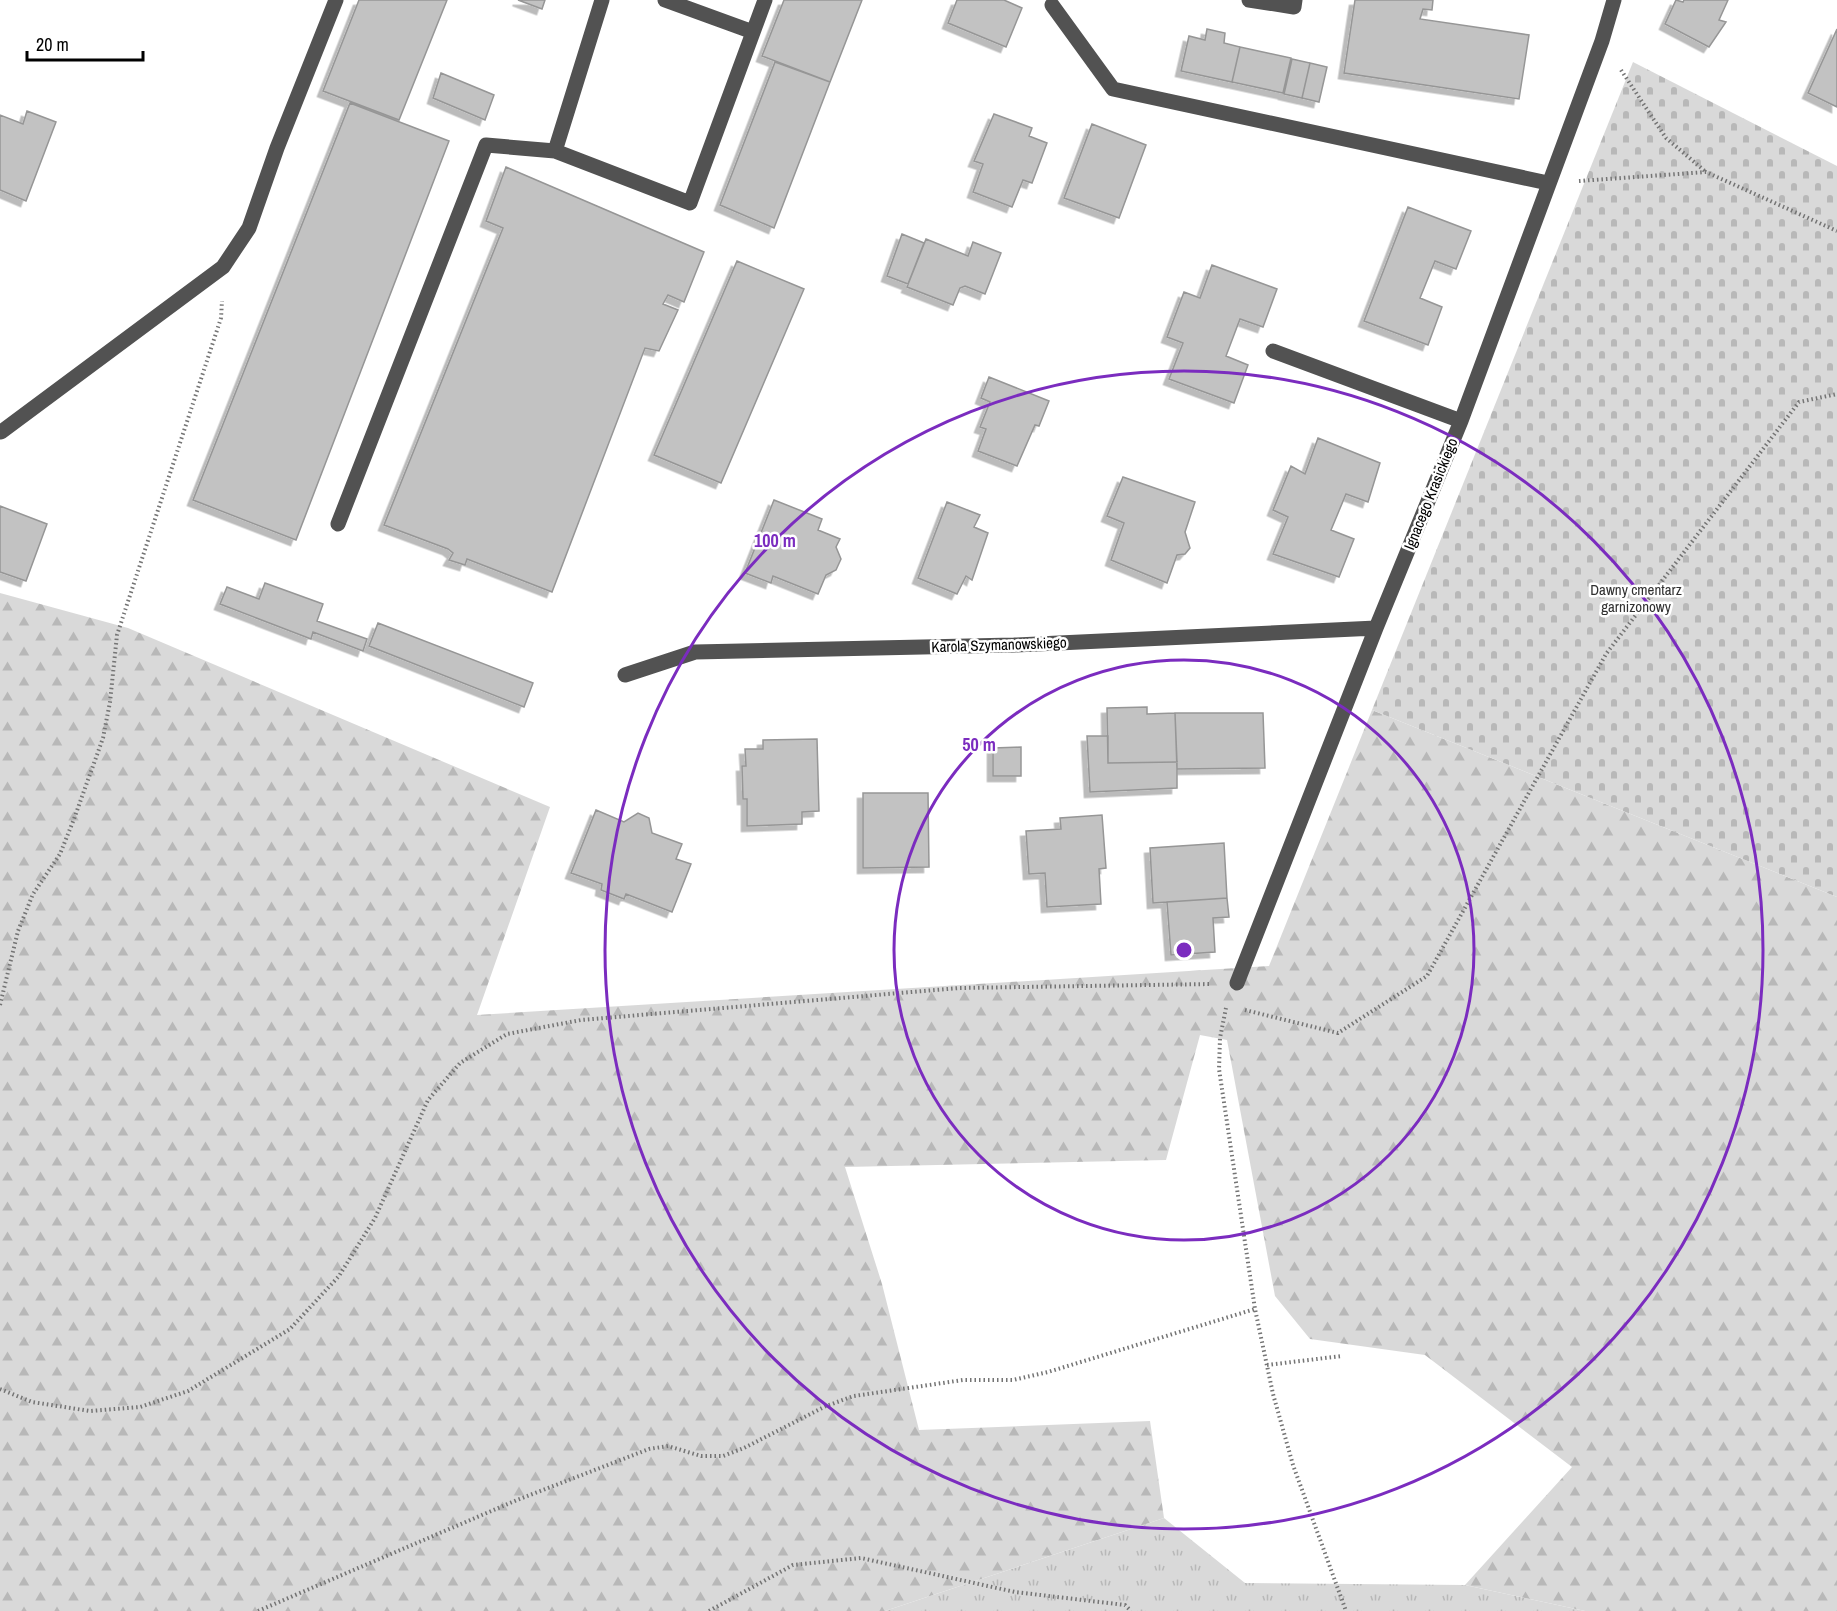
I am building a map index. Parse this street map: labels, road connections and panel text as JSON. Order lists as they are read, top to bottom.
{
  "streets": {
    "street": ["Ignacego Krasickiego", "Karola Szymanowskiego"]
  },
  "crossings": [
    ["Ignacego Krasickiego", "Karola Szymanowskiego"]
  ],
  "parks": ["Dawny cmentarz garnizonowy"],
  "scale_bar": "20 m",
  "rings": ["100 m", "50 m"]
}
